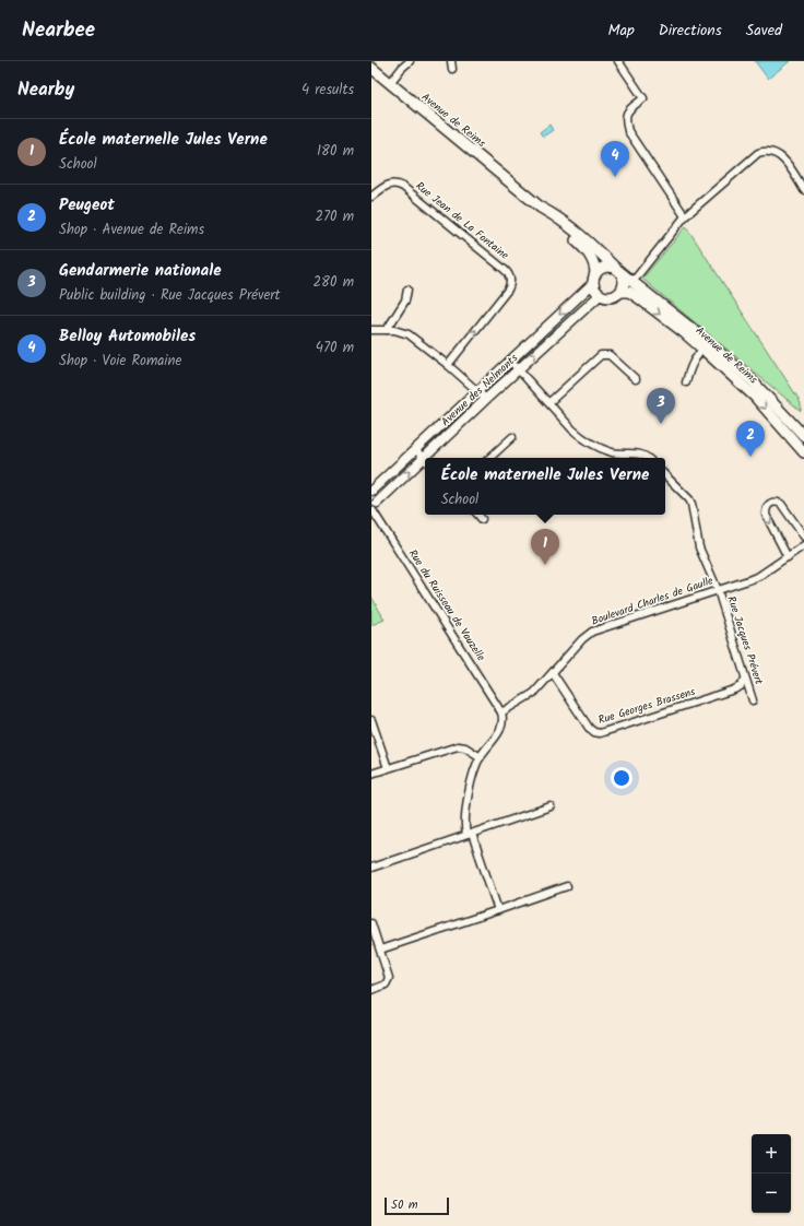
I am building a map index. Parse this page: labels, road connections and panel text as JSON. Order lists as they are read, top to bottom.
{
  "streets": {
    "main road": ["Avenue de Reims"],
    "street": [
      "Rue Jean de La Fontaine",
      "Avenue des Nelmonts",
      "Boulevard Charles de Gaulle",
      "Rue du Ruisseau de Vauzelle",
      "Rue Jacques Prévert",
      "Rue Georges Brassens"
    ]
  },
  "crossings": [
    ["Avenue de Reims", "Avenue des Nelmonts"],
    ["Avenue des Nelmonts", "Rue du Ruisseau de Vauzelle"],
    ["Boulevard Charles de Gaulle", "Rue du Ruisseau de Vauzelle"],
    ["Boulevard Charles de Gaulle", "Rue Jacques Prévert"],
    ["Boulevard Charles de Gaulle", "Rue Georges Brassens"],
    ["Rue Jacques Prévert", "Rue Georges Brassens"]
  ],
  "scale_bar": "50 m",
  "page": {
    "header": "Nearbee",
    "nav": ["Map", "Directions", "Saved"],
    "heading": ["Nearby", "4 results"],
    "list": [
      {
        "mark": "1",
        "name": "École maternelle Jules Verne",
        "note": "School",
        "value": "180 m"
      },
      {
        "mark": "2",
        "name": "Peugeot",
        "note": "Shop · Avenue de Reims",
        "value": "270 m"
      },
      {
        "mark": "3",
        "name": "Gendarmerie nationale",
        "note": "Public building · Rue Jacques Prévert",
        "value": "280 m"
      },
      {
        "mark": "4",
        "name": "Belloy Automobiles",
        "note": "Shop · Voie Romaine",
        "value": "470 m"
      }
    ],
    "pins": [
      "4",
      "3",
      "2",
      "1"
    ],
    "popup": ["École maternelle Jules Verne", "School"],
    "map_buttons": ["+", "−"],
    "scale": "50 m"
  }
}
